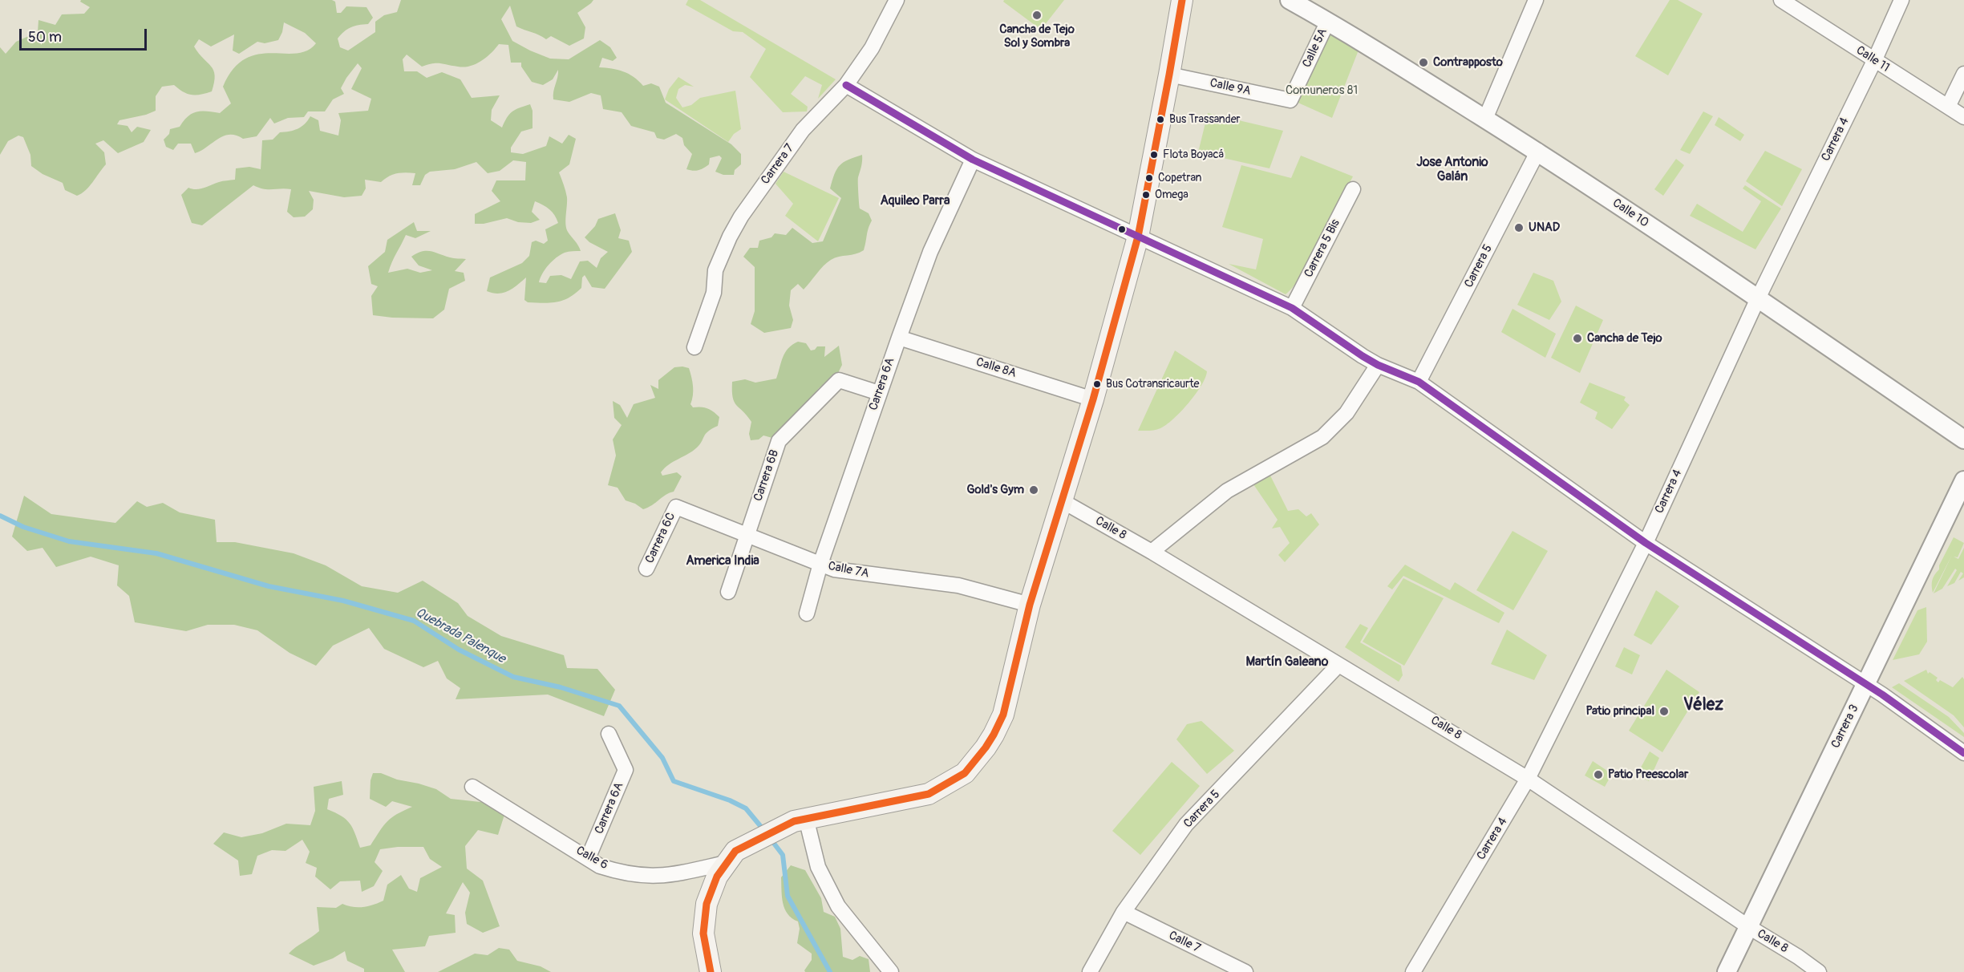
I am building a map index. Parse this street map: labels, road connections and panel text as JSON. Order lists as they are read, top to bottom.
{
  "streets": {
    "street": [
      "Calle 5A",
      "Calle 11",
      "Calle 9A",
      "Carrera 4",
      "Carrera 7",
      "Calle 10",
      "Carrera 5 Bis",
      "Carrera 5",
      "Calle 8A",
      "Carrera 6A",
      "Carrera 6B",
      "Calle 8",
      "Carrera 6C",
      "Calle 7A",
      "Carrera 3",
      "Calle 6",
      "Calle 7"
    ]
  },
  "crossings": [
    ["Calle 5A", "Calle 9A"],
    ["Calle 5A", "Calle 10"],
    ["Calle 11", "Carrera 4"],
    ["Carrera 4", "Calle 10"],
    ["Carrera 4", "Calle 8"],
    ["Calle 10", "Carrera 5"],
    ["Carrera 5", "Calle 8"],
    ["Carrera 5", "Calle 7"],
    ["Calle 8A", "Carrera 6A"],
    ["Carrera 6A", "Carrera 6B"],
    ["Carrera 6A", "Calle 7A"],
    ["Carrera 6A", "Calle 6"],
    ["Carrera 6B", "Calle 7A"],
    ["Calle 8", "Carrera 3"],
    ["Carrera 6C", "Calle 7A"]
  ],
  "districts": [
    "Jose Antonio Galán",
    "Aquileo Parra",
    "America India",
    "Martín Galeano",
    "Vélez"
  ],
  "water": ["Quebrada Palenque"],
  "parks": ["Comuneros 81"],
  "places": [
    "Cancha de Tejo Sol y Sombra",
    "Contrapposto",
    "Bus Trassander",
    "Flota Boyacá",
    "Copetran",
    "Omega",
    "UNAD",
    "Cancha de Tejo",
    "Bus Cotransricaurte",
    "Gold's Gym",
    "Patio principal",
    "Patio Preescolar"
  ],
  "scale_bar": "50 m"
}
